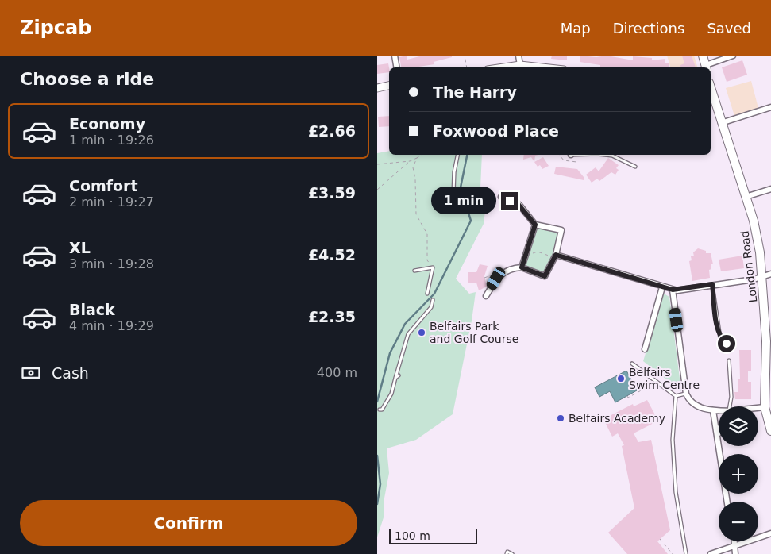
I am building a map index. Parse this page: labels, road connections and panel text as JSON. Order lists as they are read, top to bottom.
{
  "streets": {
    "main road": ["London Road"]
  },
  "places": ["Belfairs Park and Golf Course", "Belfairs Swim Centre", "Belfairs Academy"],
  "scale_bar": "100 m",
  "page": {
    "header": "Zipcab",
    "nav": ["Map", "Directions", "Saved"],
    "heading": "Choose a ride",
    "banner": ["The Harry", "Foxwood Place"],
    "list": [
      {
        "name": "Economy",
        "note": "1 min · 19:26",
        "value": "£2.66"
      },
      {
        "name": "Comfort",
        "note": "2 min · 19:27",
        "value": "£3.59"
      },
      {
        "name": "XL",
        "note": "3 min · 19:28",
        "value": "£4.52"
      },
      {
        "name": "Black",
        "note": "4 min · 19:29",
        "value": "£2.35"
      }
    ],
    "bubble": "1 min",
    "pay": ["Cash", "400 m"],
    "map_buttons": ["+", "−"],
    "buttons": "Confirm",
    "scale": "100 m"
  }
}
